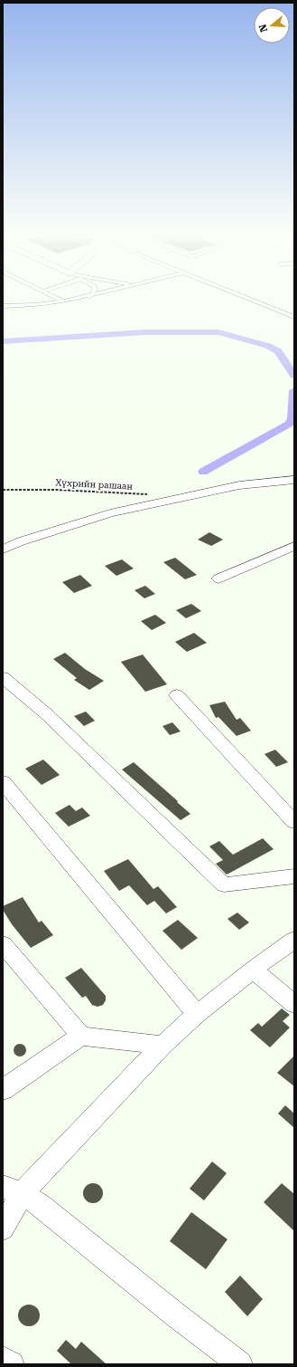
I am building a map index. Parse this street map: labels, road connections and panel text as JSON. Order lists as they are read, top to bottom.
{
  "streets": {
    "path": ["Хүхрийн рашаан"]
  },
  "north": "left"
}
